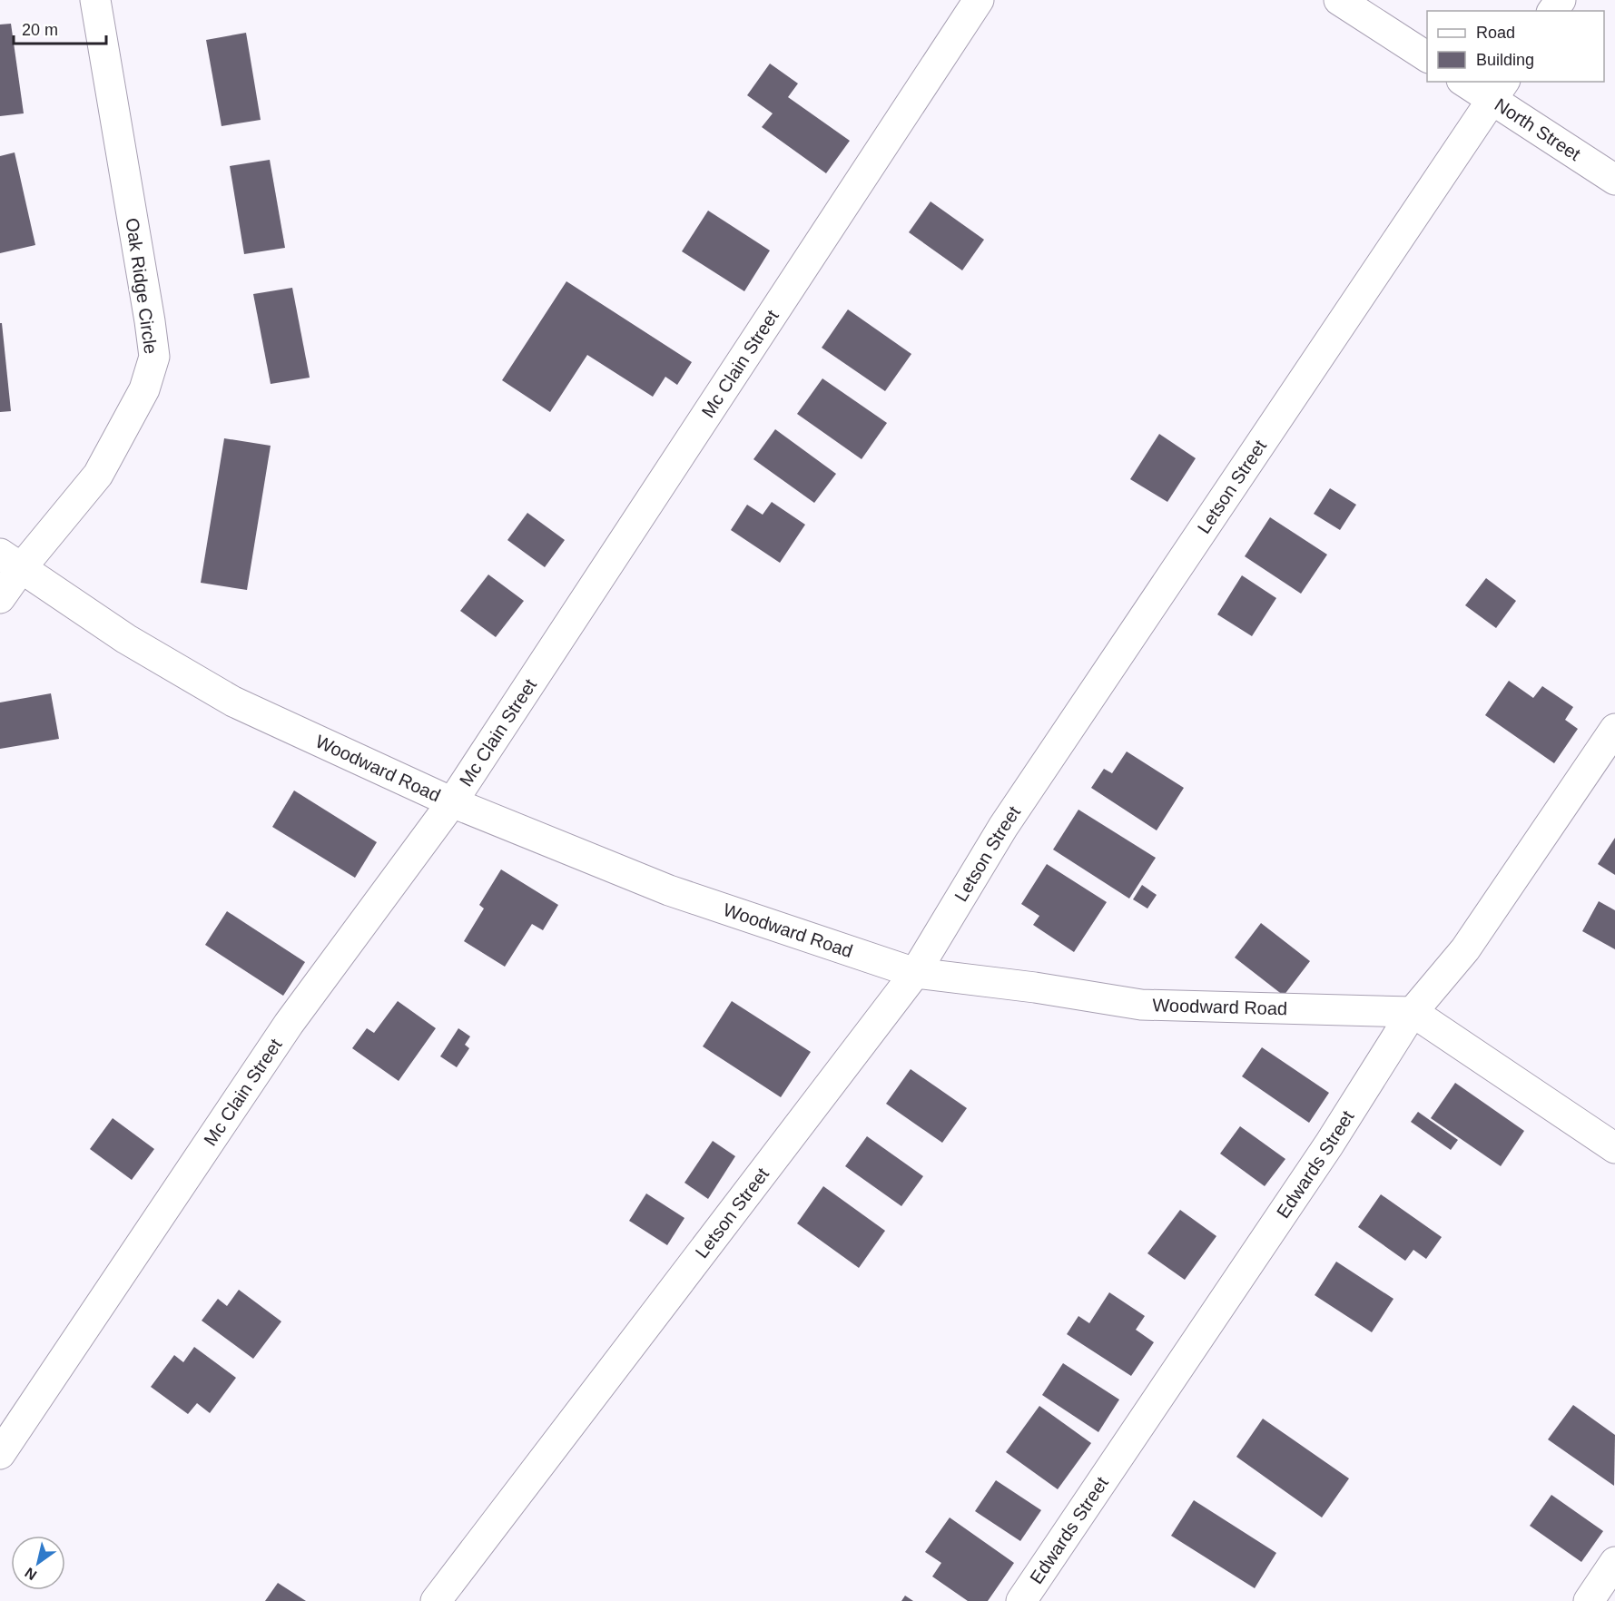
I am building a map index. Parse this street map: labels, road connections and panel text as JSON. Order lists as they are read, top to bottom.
{
  "streets": {
    "street": [
      "North Street",
      "Oak Ridge Circle",
      "Mc Clain Street",
      "Letson Street",
      "Woodward Road",
      "Edwards Street"
    ]
  },
  "crossings": [
    ["North Street", "Letson Street"],
    ["Oak Ridge Circle", "Woodward Road"],
    ["Mc Clain Street", "Woodward Road"],
    ["Letson Street", "Woodward Road"],
    ["Woodward Road", "Edwards Street"]
  ],
  "legend": ["Road", "Building"],
  "scale_bar": "20 m",
  "north": "bottom left"
}
